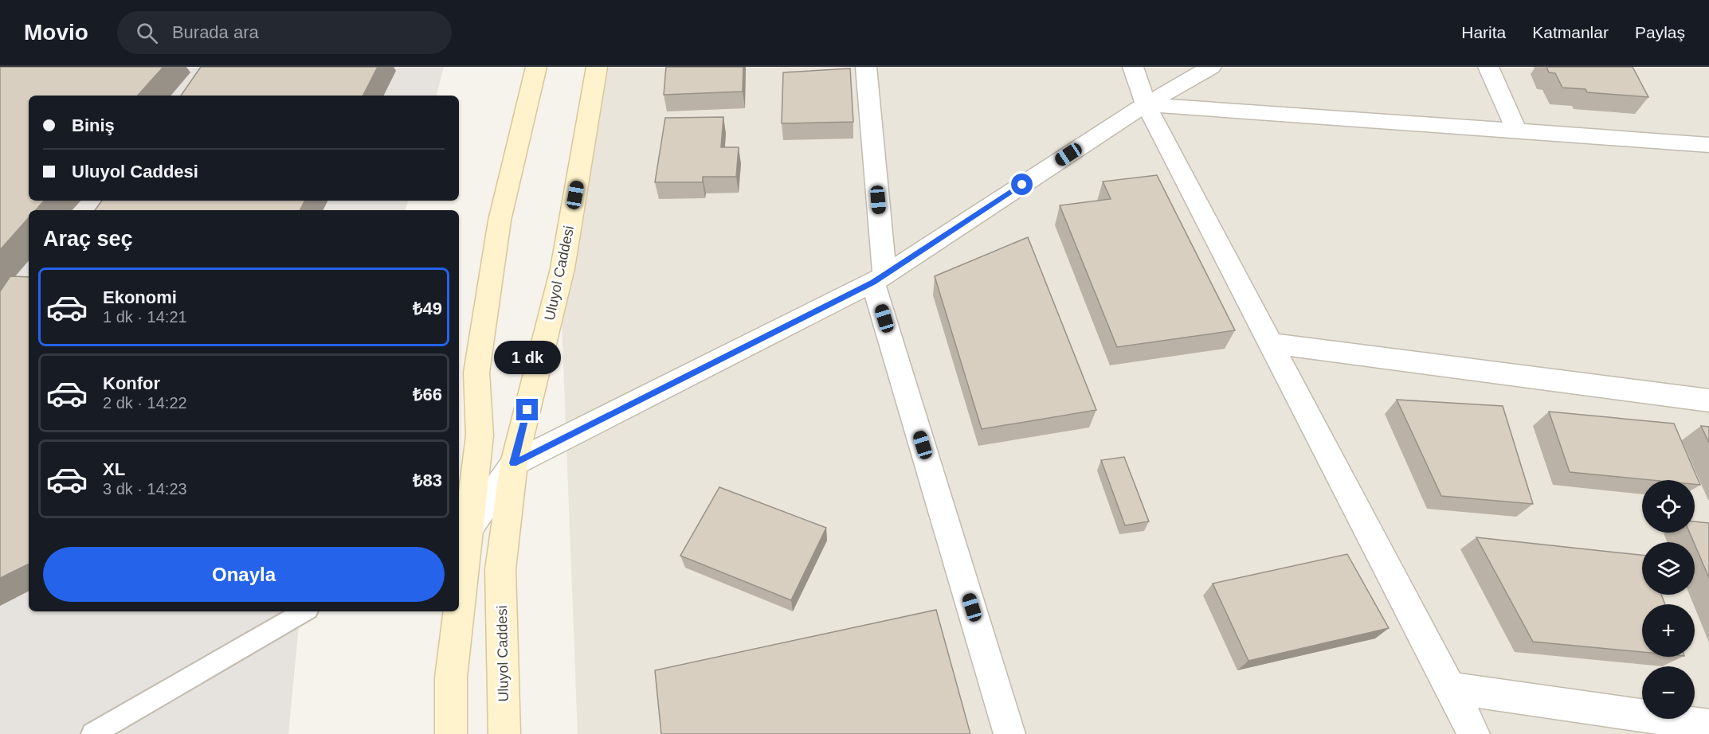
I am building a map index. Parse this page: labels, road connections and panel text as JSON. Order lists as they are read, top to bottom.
{
  "streets": {
    "main road": ["Uluyol Caddesi"]
  },
  "page": {
    "header": "Movio",
    "search": "Burada ara",
    "nav": ["Harita", "Katmanlar", "Paylaş"],
    "banner": ["Biniş", "Uluyol Caddesi"],
    "heading": "Araç seç",
    "list": [
      {
        "name": "Ekonomi",
        "note": "1 dk · 14:21",
        "value": "₺49"
      },
      {
        "name": "Konfor",
        "note": "2 dk · 14:22",
        "value": "₺66"
      },
      {
        "name": "XL",
        "note": "3 dk · 14:23",
        "value": "₺83"
      }
    ],
    "bubble": "1 dk",
    "map_buttons": ["+", "−"],
    "buttons": "Onayla"
  }
}
